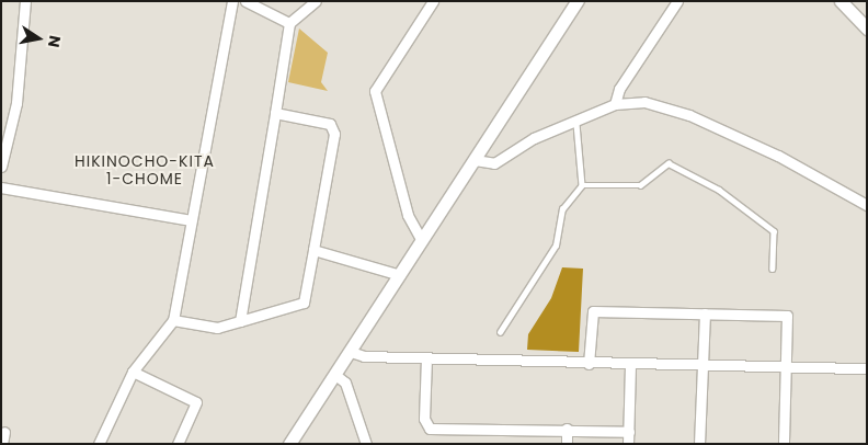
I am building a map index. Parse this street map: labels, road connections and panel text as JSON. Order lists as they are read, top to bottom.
{
  "districts": ["HIKINOCHO-KITA 1-CHOME"],
  "north": "right"
}
